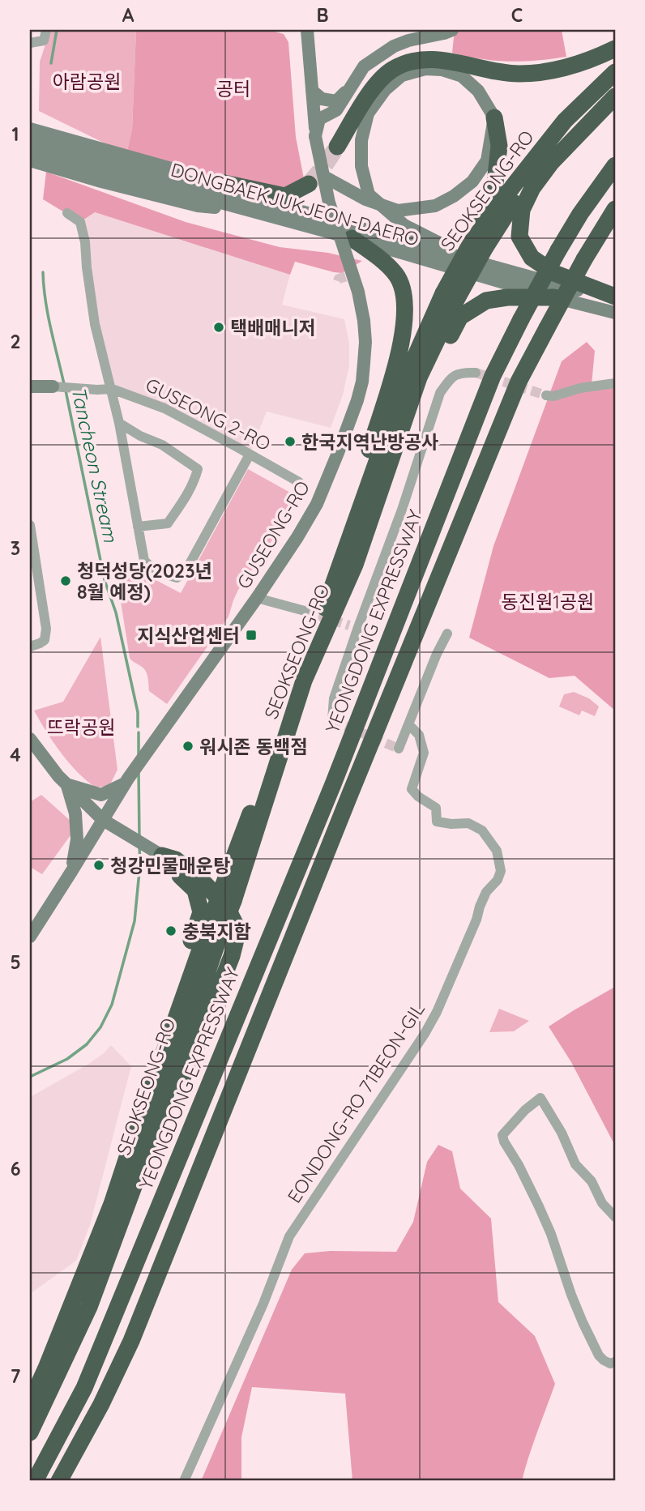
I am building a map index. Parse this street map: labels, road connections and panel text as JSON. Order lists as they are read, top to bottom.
{
  "streets": {
    "highway": ["SEOKSEONG-RO", "YEONGDONG EXPRESSWAY"],
    "main road": ["DONGBAEKJUKJEON-DAERO", "GUSEONG-RO"],
    "street": ["GUSEONG 2-RO", "EONDONG-RO 71BEON-GIL"]
  },
  "water": ["Tancheon Stream"],
  "parks": [
    "아람공원",
    "공터",
    "동진원1공원",
    "뜨락공원"
  ],
  "places": {
    "other": [
      "택배매니저",
      "한국지역난방공사",
      "청덕성당(2023년 8월 예정)",
      "워시존 동백점",
      "청강민물매운탕",
      "충북지함"
    ],
    "transit": ["지식산업센터"]
  },
  "grid": {
    "columns": ["A", "B", "C"],
    "rows": [
      "1",
      "2",
      "3",
      "4",
      "5",
      "6",
      "7"
    ]
  }
}
